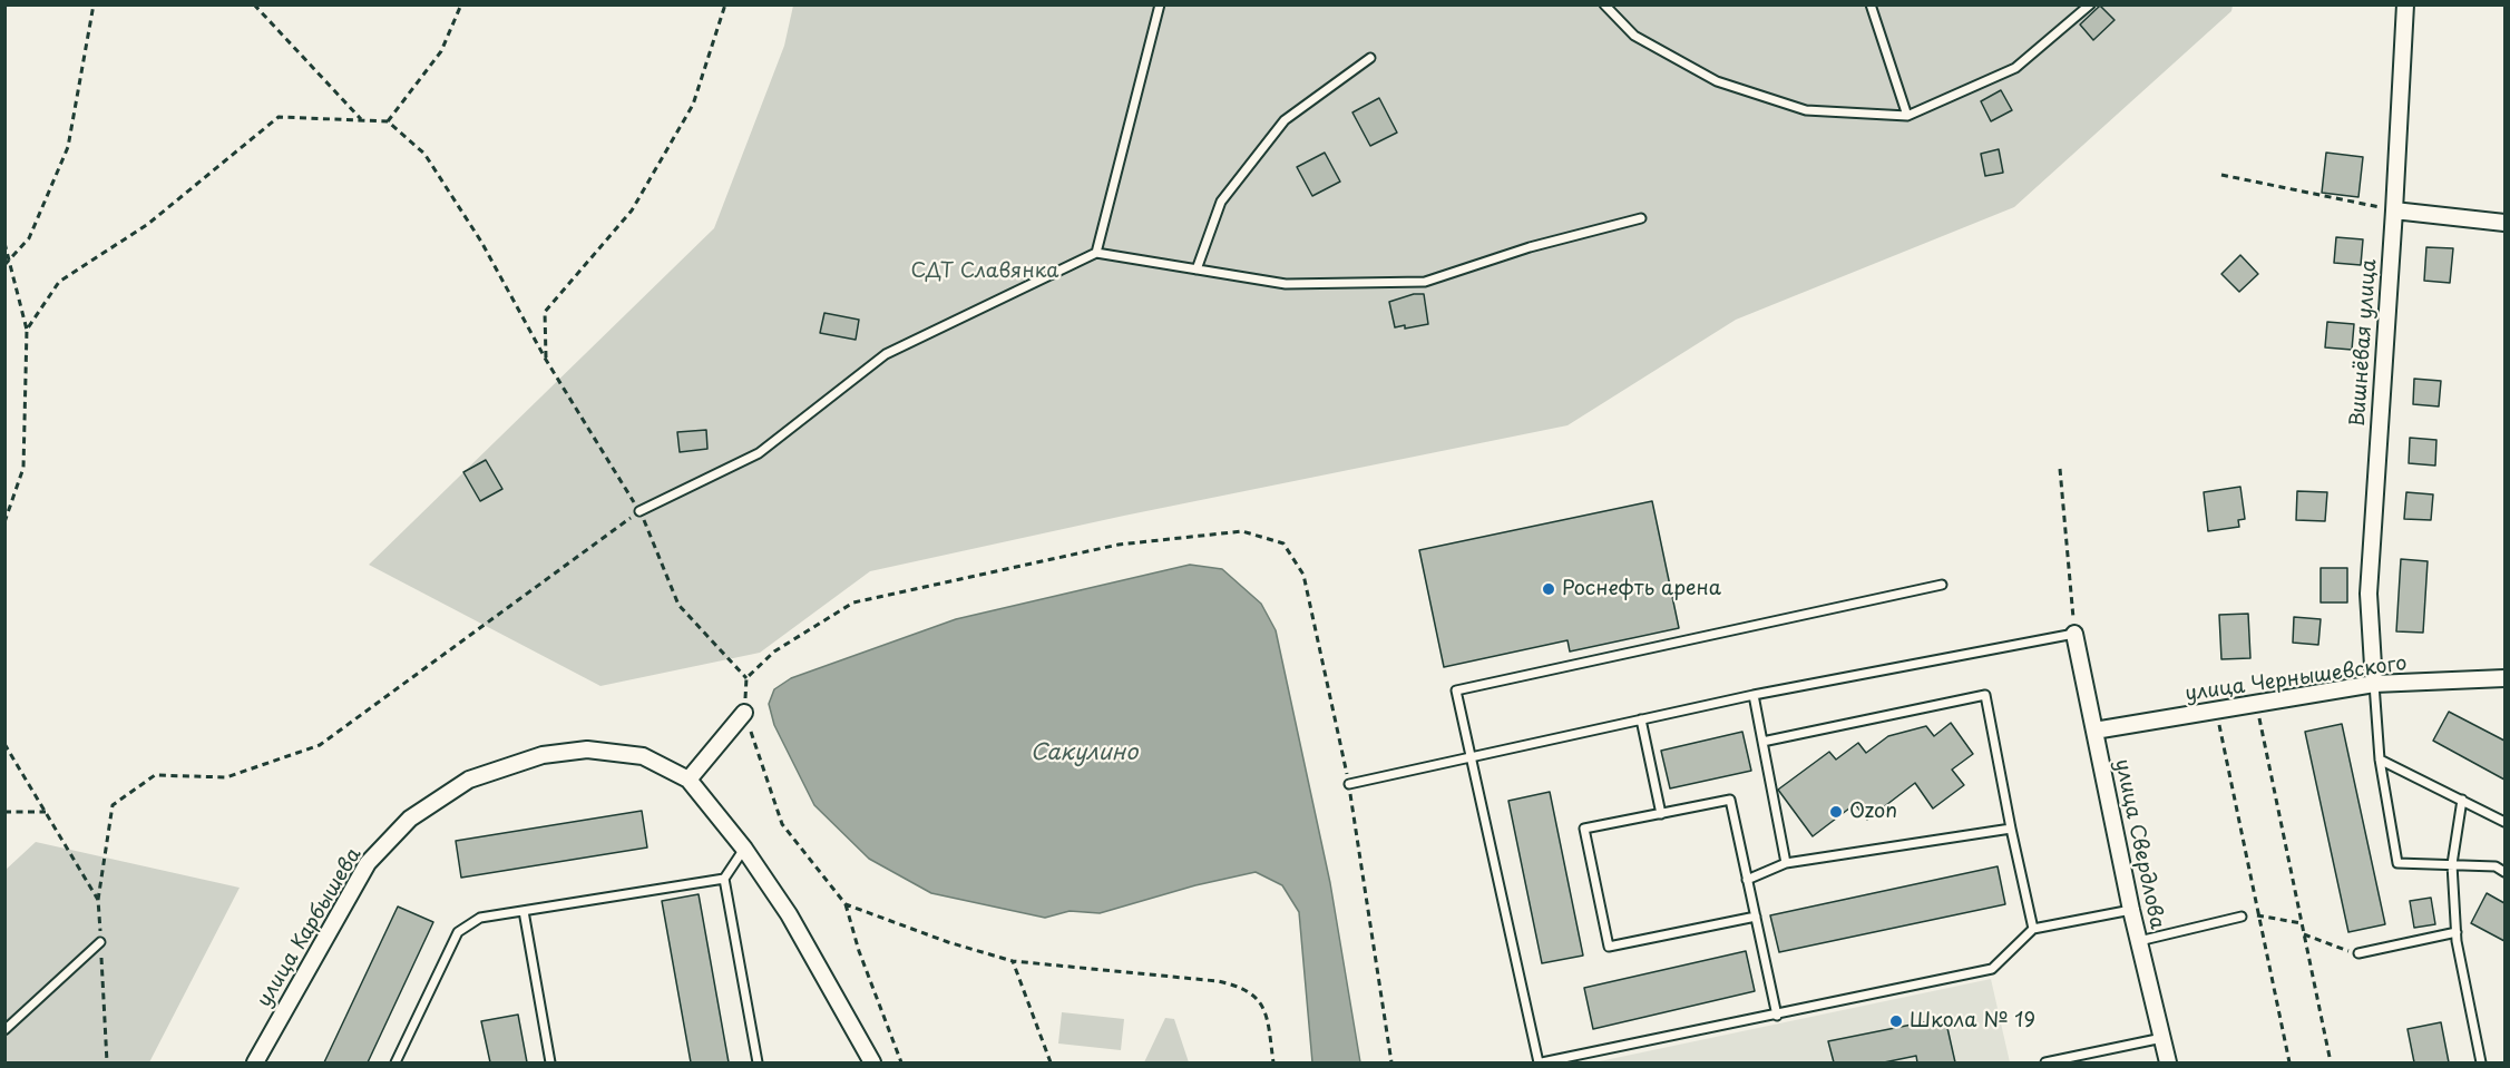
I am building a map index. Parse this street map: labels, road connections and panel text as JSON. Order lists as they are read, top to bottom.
{
  "streets": {
    "street": [
      "Вишнёвая улица",
      "улица Чернышевского",
      "улица Свердлова",
      "улица Карбышева"
    ]
  },
  "crossings": [
    ["Вишнёвая улица", "улица Чернышевского"],
    ["улица Чернышевского", "улица Свердлова"]
  ],
  "water": ["Сакулино"],
  "parks": ["СДТ Славянка"],
  "places": ["Роснефть арена", "Ozon", "Школа № 19"]
}
